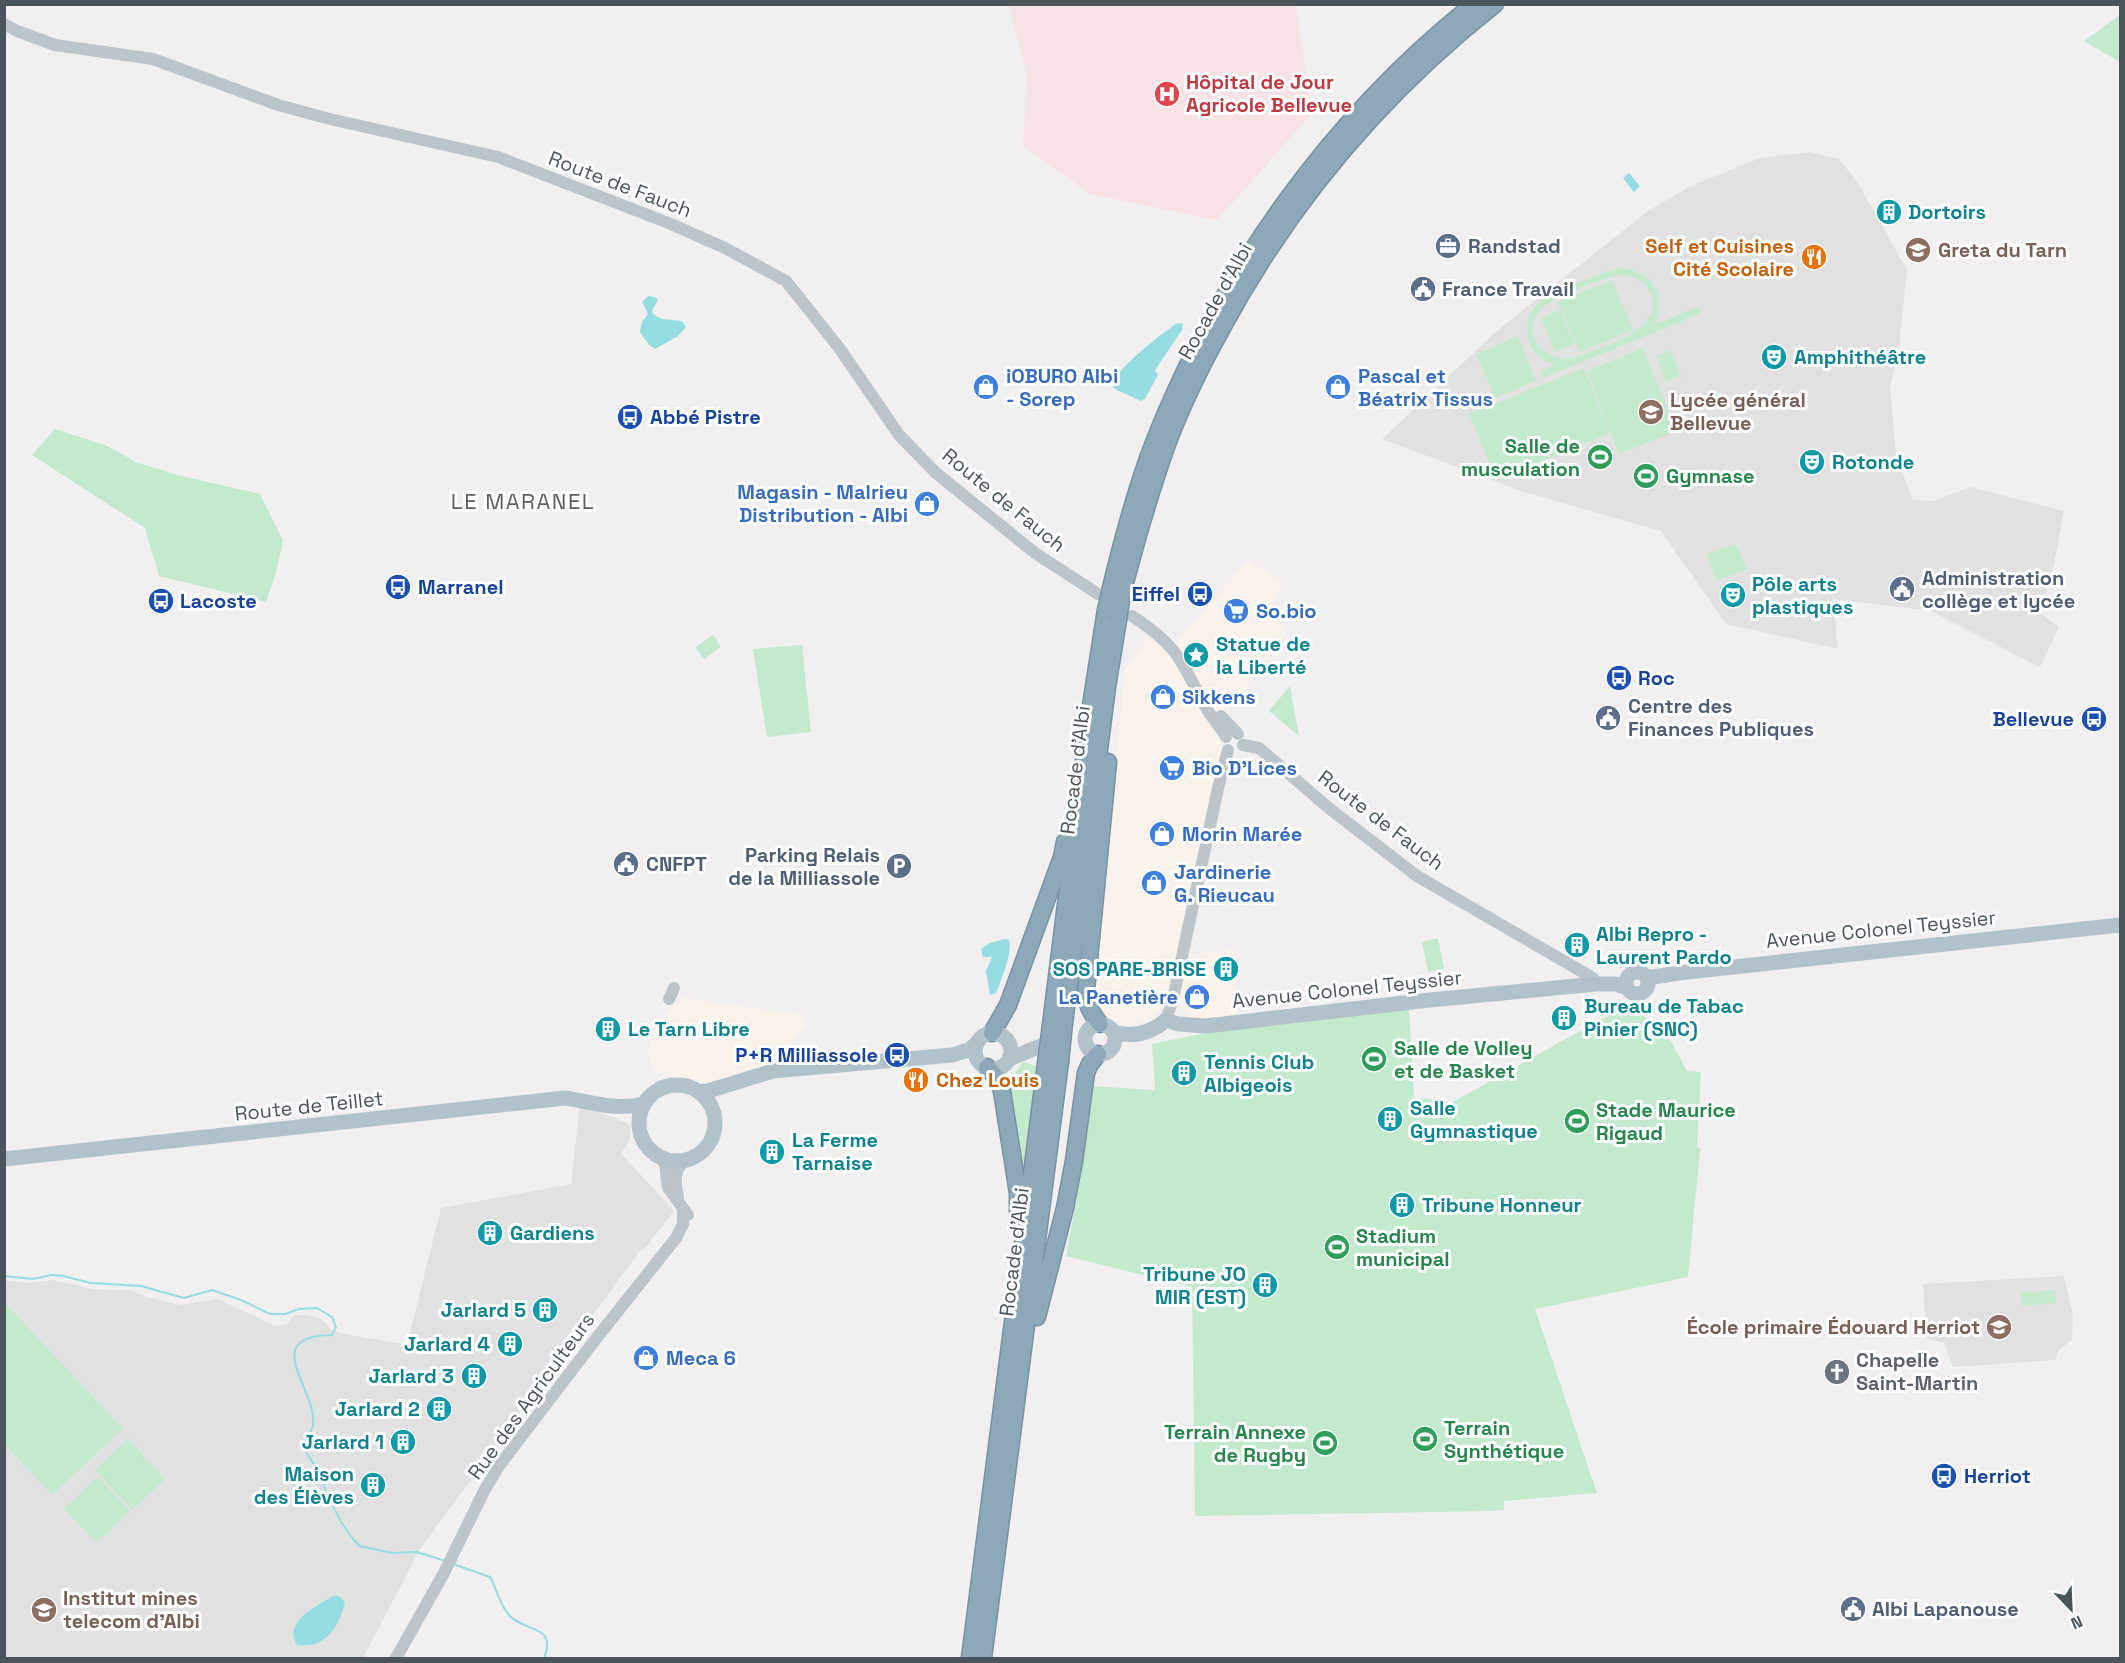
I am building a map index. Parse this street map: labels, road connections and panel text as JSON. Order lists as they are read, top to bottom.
{
  "streets": {
    "highway": ["Rocade d'Albi"],
    "main road": ["Avenue Colonel Teyssier", "Route de Teillet"],
    "street": ["Route de Fauch", "Rue des Agriculteurs"]
  },
  "crossings": [
    ["Route de Fauch", "Rocade d'Albi"],
    ["Route de Fauch", "Avenue Colonel Teyssier"],
    ["Route de Teillet", "Rue des Agriculteurs"]
  ],
  "districts": ["LE MARANEL"],
  "places": {
    "hospital": ["Hôpital de Jour Agricole Bellevue"],
    "building": [
      "Dortoirs",
      "Albi Repro - Laurent Pardo",
      "SOS PARE-BRISE",
      "Bureau de Tabac Pinier (SNC)",
      "Le Tarn Libre",
      "Tennis Club Albigeois",
      "Salle Gymnastique",
      "La Ferme Tarnaise",
      "Tribune Honneur",
      "Gardiens",
      "Tribune JO MIR (EST)",
      "Jarlard 5",
      "Jarlard 4",
      "Jarlard 3",
      "Jarlard 2",
      "Jarlard 1",
      "Maison des Élèves"
    ],
    "office": ["Randstad"],
    "school or university": [
      "Greta du Tarn",
      "Lycée général Bellevue",
      "École primaire Édouard Herriot",
      "Institut mines telecom d'Albi"
    ],
    "restaurant": ["Self et Cuisines Cité Scolaire", "Chez Louis"],
    "public building": [
      "France Travail",
      "Administration collège et lycée",
      "Centre des Finances Publiques",
      "CNFPT",
      "Albi Lapanouse"
    ],
    "theatre": ["Amphithéâtre", "Rotonde", "Pôle arts plastiques"],
    "shop": [
      "iOBURO Albi - Sorep",
      "Pascal et Béatrix Tissus",
      "Magasin - Malrieu Distribution - Albi",
      "Sikkens",
      "Morin Marée",
      "Jardinerie G. Rieucau",
      "La Panetière",
      "Meca 6"
    ],
    "bus stop": [
      "Abbé Pistre",
      "Marranel",
      "Eiffel",
      "Lacoste",
      "Roc",
      "Bellevue",
      "P+R Milliassole",
      "Herriot"
    ],
    "sports": [
      "Salle de musculation",
      "Gymnase",
      "Salle de Volley et de Basket",
      "Stade Maurice Rigaud",
      "Stadium municipal",
      "Terrain Synthétique",
      "Terrain Annexe de Rugby"
    ],
    "supermarket": ["So.bio", "Bio D'Lices"],
    "place": ["Statue de la Liberté"],
    "parking": ["Parking Relais de la Milliassole"],
    "church": ["Chapelle Saint-Martin"]
  },
  "north": "bottom right"
}
